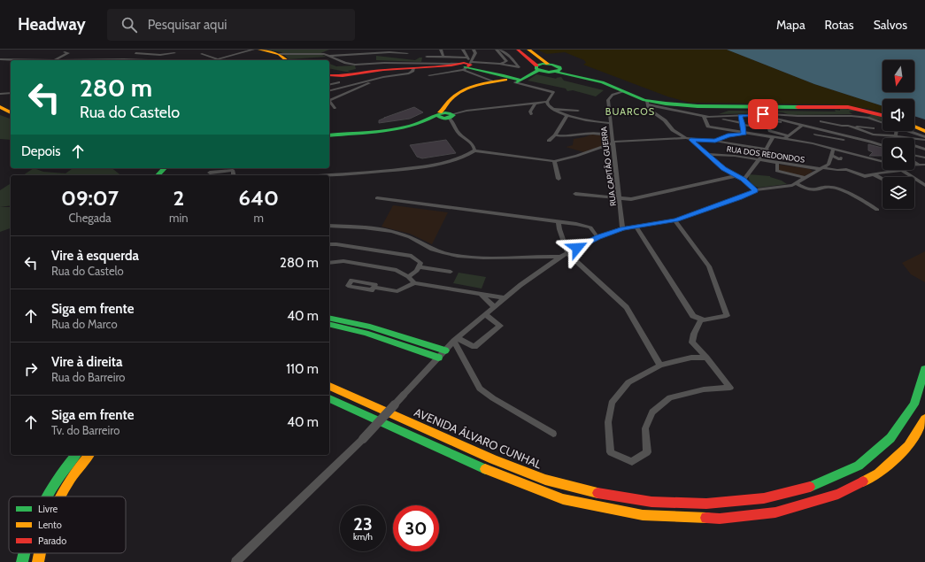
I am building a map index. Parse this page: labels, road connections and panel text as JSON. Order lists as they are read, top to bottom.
{
  "streets": {
    "main road": ["AVENIDA ÁLVARO CUNHAL"],
    "street": ["RUA DOS REDONDOS", "RUA CAPITÃO GUERRA"]
  },
  "districts": ["BUARCOS"],
  "legend": ["Livre", "Lento", "Parado"],
  "north": "bottom",
  "page": {
    "header": "Headway",
    "search": "Pesquisar aqui",
    "nav": ["Mapa", "Rotas", "Salvos"],
    "turn": ["280 m", "Rua do Castelo"],
    "then": "Depois",
    "eta": [
      "09:07",
      "Chegada",
      "2",
      "min",
      "640",
      "m"
    ],
    "list": [
      {
        "name": "Vire à esquerda",
        "note": "Rua do Castelo",
        "value": "280 m"
      },
      {
        "name": "Siga em frente",
        "note": "Rua do Marco",
        "value": "40 m"
      },
      {
        "name": "Vire à direita",
        "note": "Rua do Barreiro",
        "value": "110 m"
      },
      {
        "name": "Siga em frente",
        "note": "Tv. do Barreiro",
        "value": "40 m"
      }
    ],
    "speed": "23 km/h",
    "limit": "30"
  }
}
